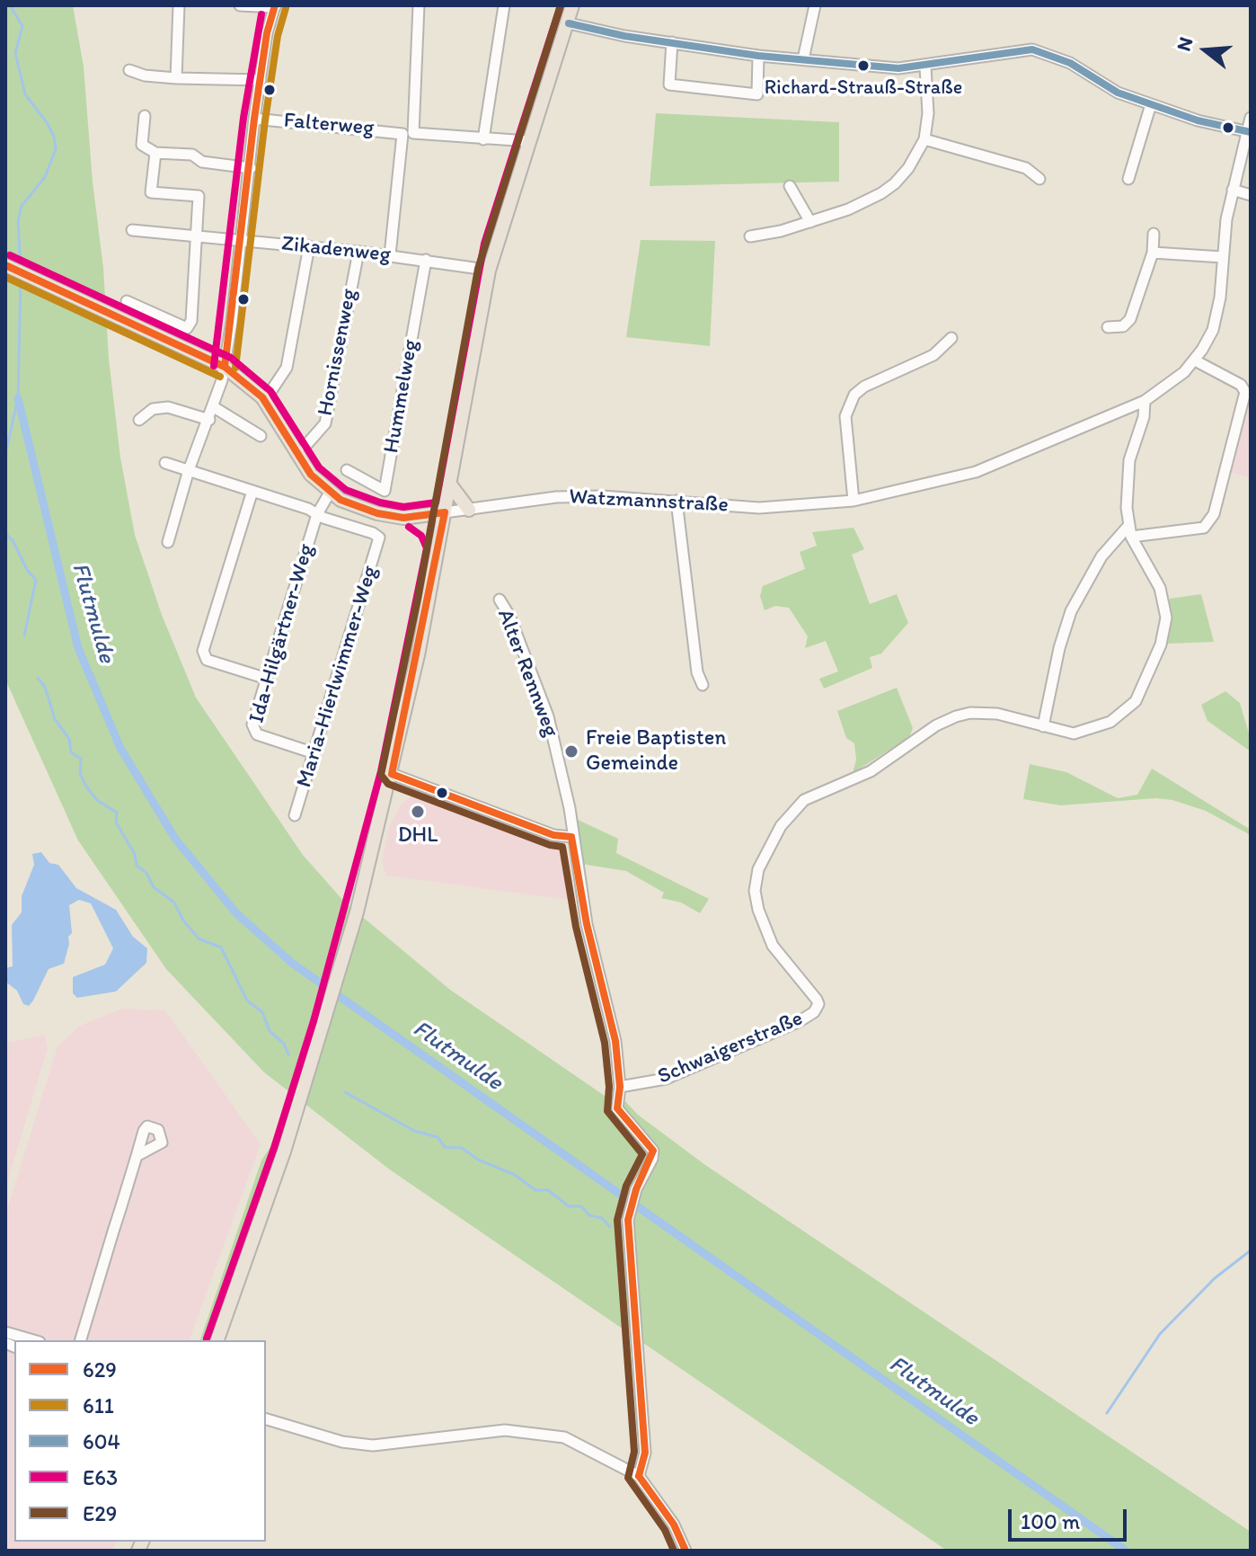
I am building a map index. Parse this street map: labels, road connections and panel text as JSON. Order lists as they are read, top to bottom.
{
  "streets": {
    "street": [
      "Falterweg",
      "Zikadenweg",
      "Hornissenweg",
      "Hummelweg",
      "Watzmannstraße",
      "Ida-Hilgärtner-Weg",
      "Alter Rennweg",
      "Maria-Hierlwimmer-Weg",
      "Schwaigerstraße"
    ]
  },
  "crossings": [
    ["Zikadenweg", "Hornissenweg"],
    ["Zikadenweg", "Hummelweg"],
    ["Watzmannstraße", "Schwaigerstraße"],
    ["Ida-Hilgärtner-Weg", "Maria-Hierlwimmer-Weg"],
    ["Alter Rennweg", "Schwaigerstraße"]
  ],
  "water": ["Flutmulde"],
  "places": ["Richard-Strauß-Straße", "Freie Baptisten Gemeinde", "DHL"],
  "lines": [
    "transit line 629",
    "transit line E63",
    "transit line E29",
    "transit line 611",
    "transit line 604"
  ],
  "legend": [
    "629",
    "611",
    "604",
    "E63",
    "E29"
  ],
  "scale_bar": "100 m",
  "north": "left"
}
